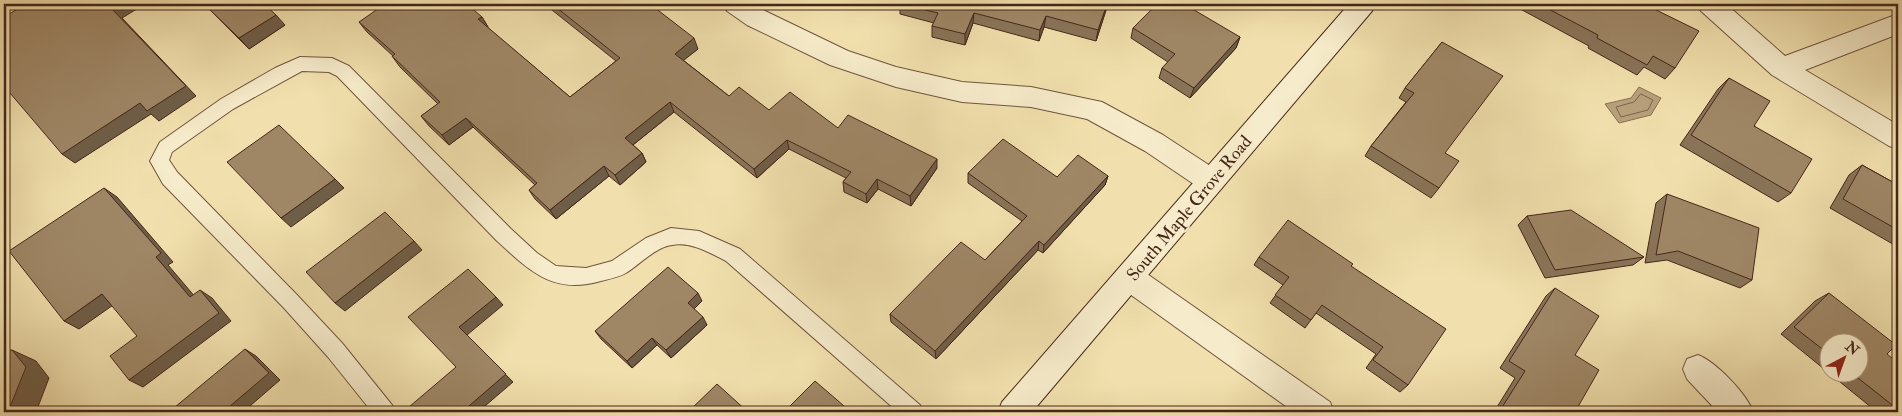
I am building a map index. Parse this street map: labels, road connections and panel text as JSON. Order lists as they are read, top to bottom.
{
  "streets": {
    "street": ["South Maple Grove Road"]
  },
  "north": "top right"
}
